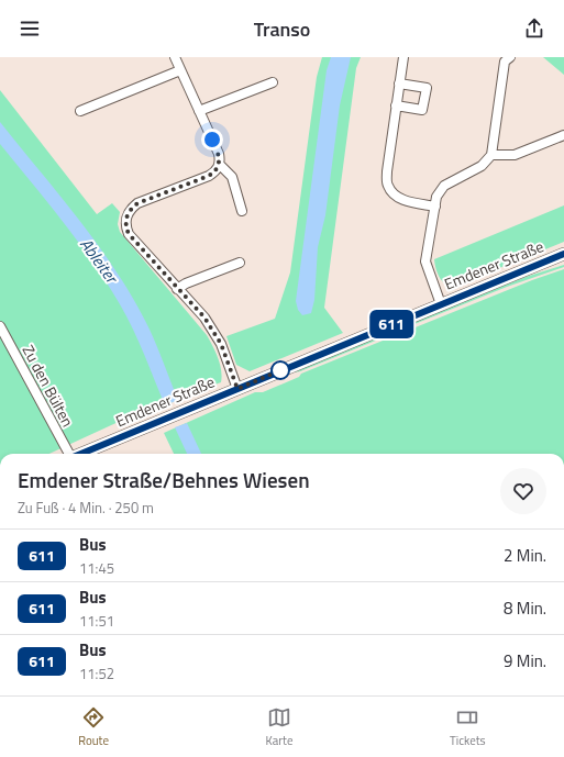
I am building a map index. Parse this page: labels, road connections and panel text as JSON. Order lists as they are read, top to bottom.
{
  "streets": {
    "street": ["Emdener Straße", "Zu den Bülten"]
  },
  "water": ["Ableiter"],
  "lines": ["bus line 611"],
  "page": {
    "header": "Transo",
    "on_map": "611",
    "heading": ["Emdener Straße/Behnes Wiesen", "Zu Fuß · 4 Min. · 250 m"],
    "list": [
      {
        "mark": "611",
        "name": "Bus",
        "note": "11:45",
        "value": "2 Min."
      },
      {
        "mark": "611",
        "name": "Bus",
        "note": "11:51",
        "value": "8 Min."
      },
      {
        "mark": "611",
        "name": "Bus",
        "note": "11:52",
        "value": "9 Min."
      }
    ],
    "tabs": ["Route", "Karte", "Tickets"]
  }
}
